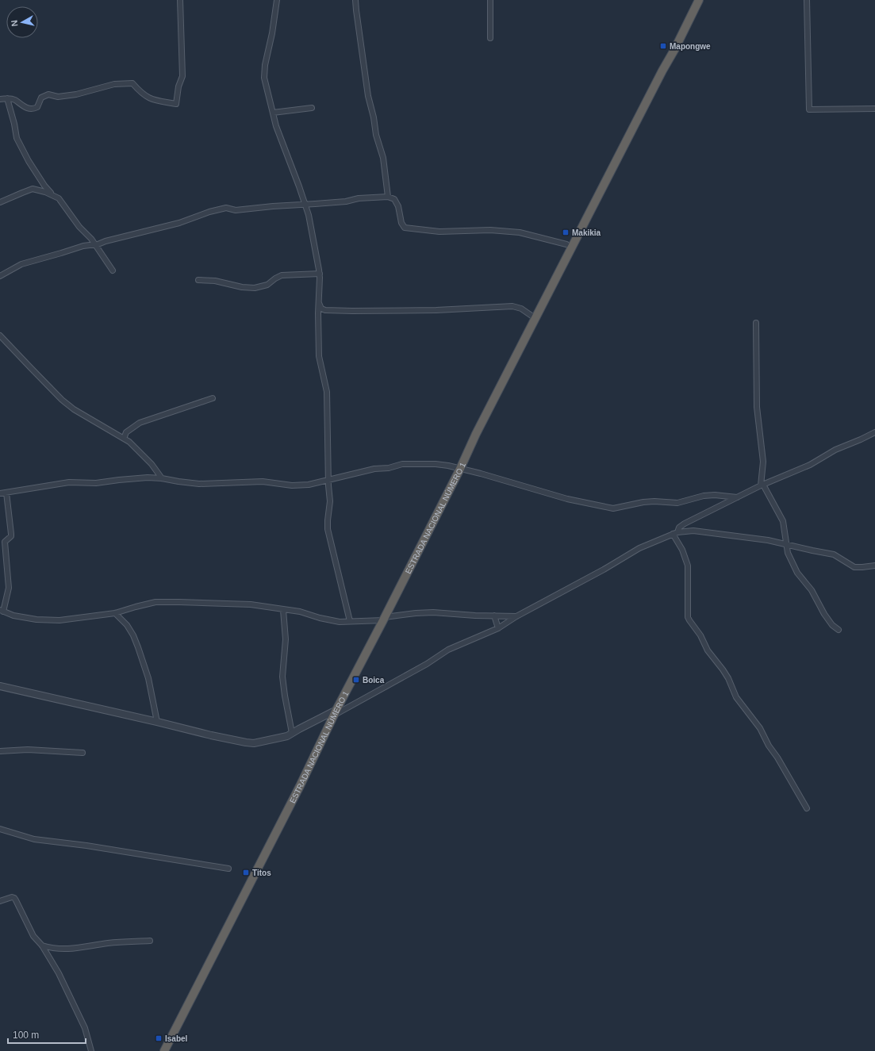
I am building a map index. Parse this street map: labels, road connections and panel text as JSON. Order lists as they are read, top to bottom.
{
  "streets": {
    "highway": ["ESTRADA NACIONAL NÚMERO 1"]
  },
  "places": {
    "transit": [
      "Mapongwe",
      "Makikia",
      "Boica",
      "Titos",
      "Isabel"
    ]
  },
  "scale_bar": "100 m",
  "north": "left"
}
